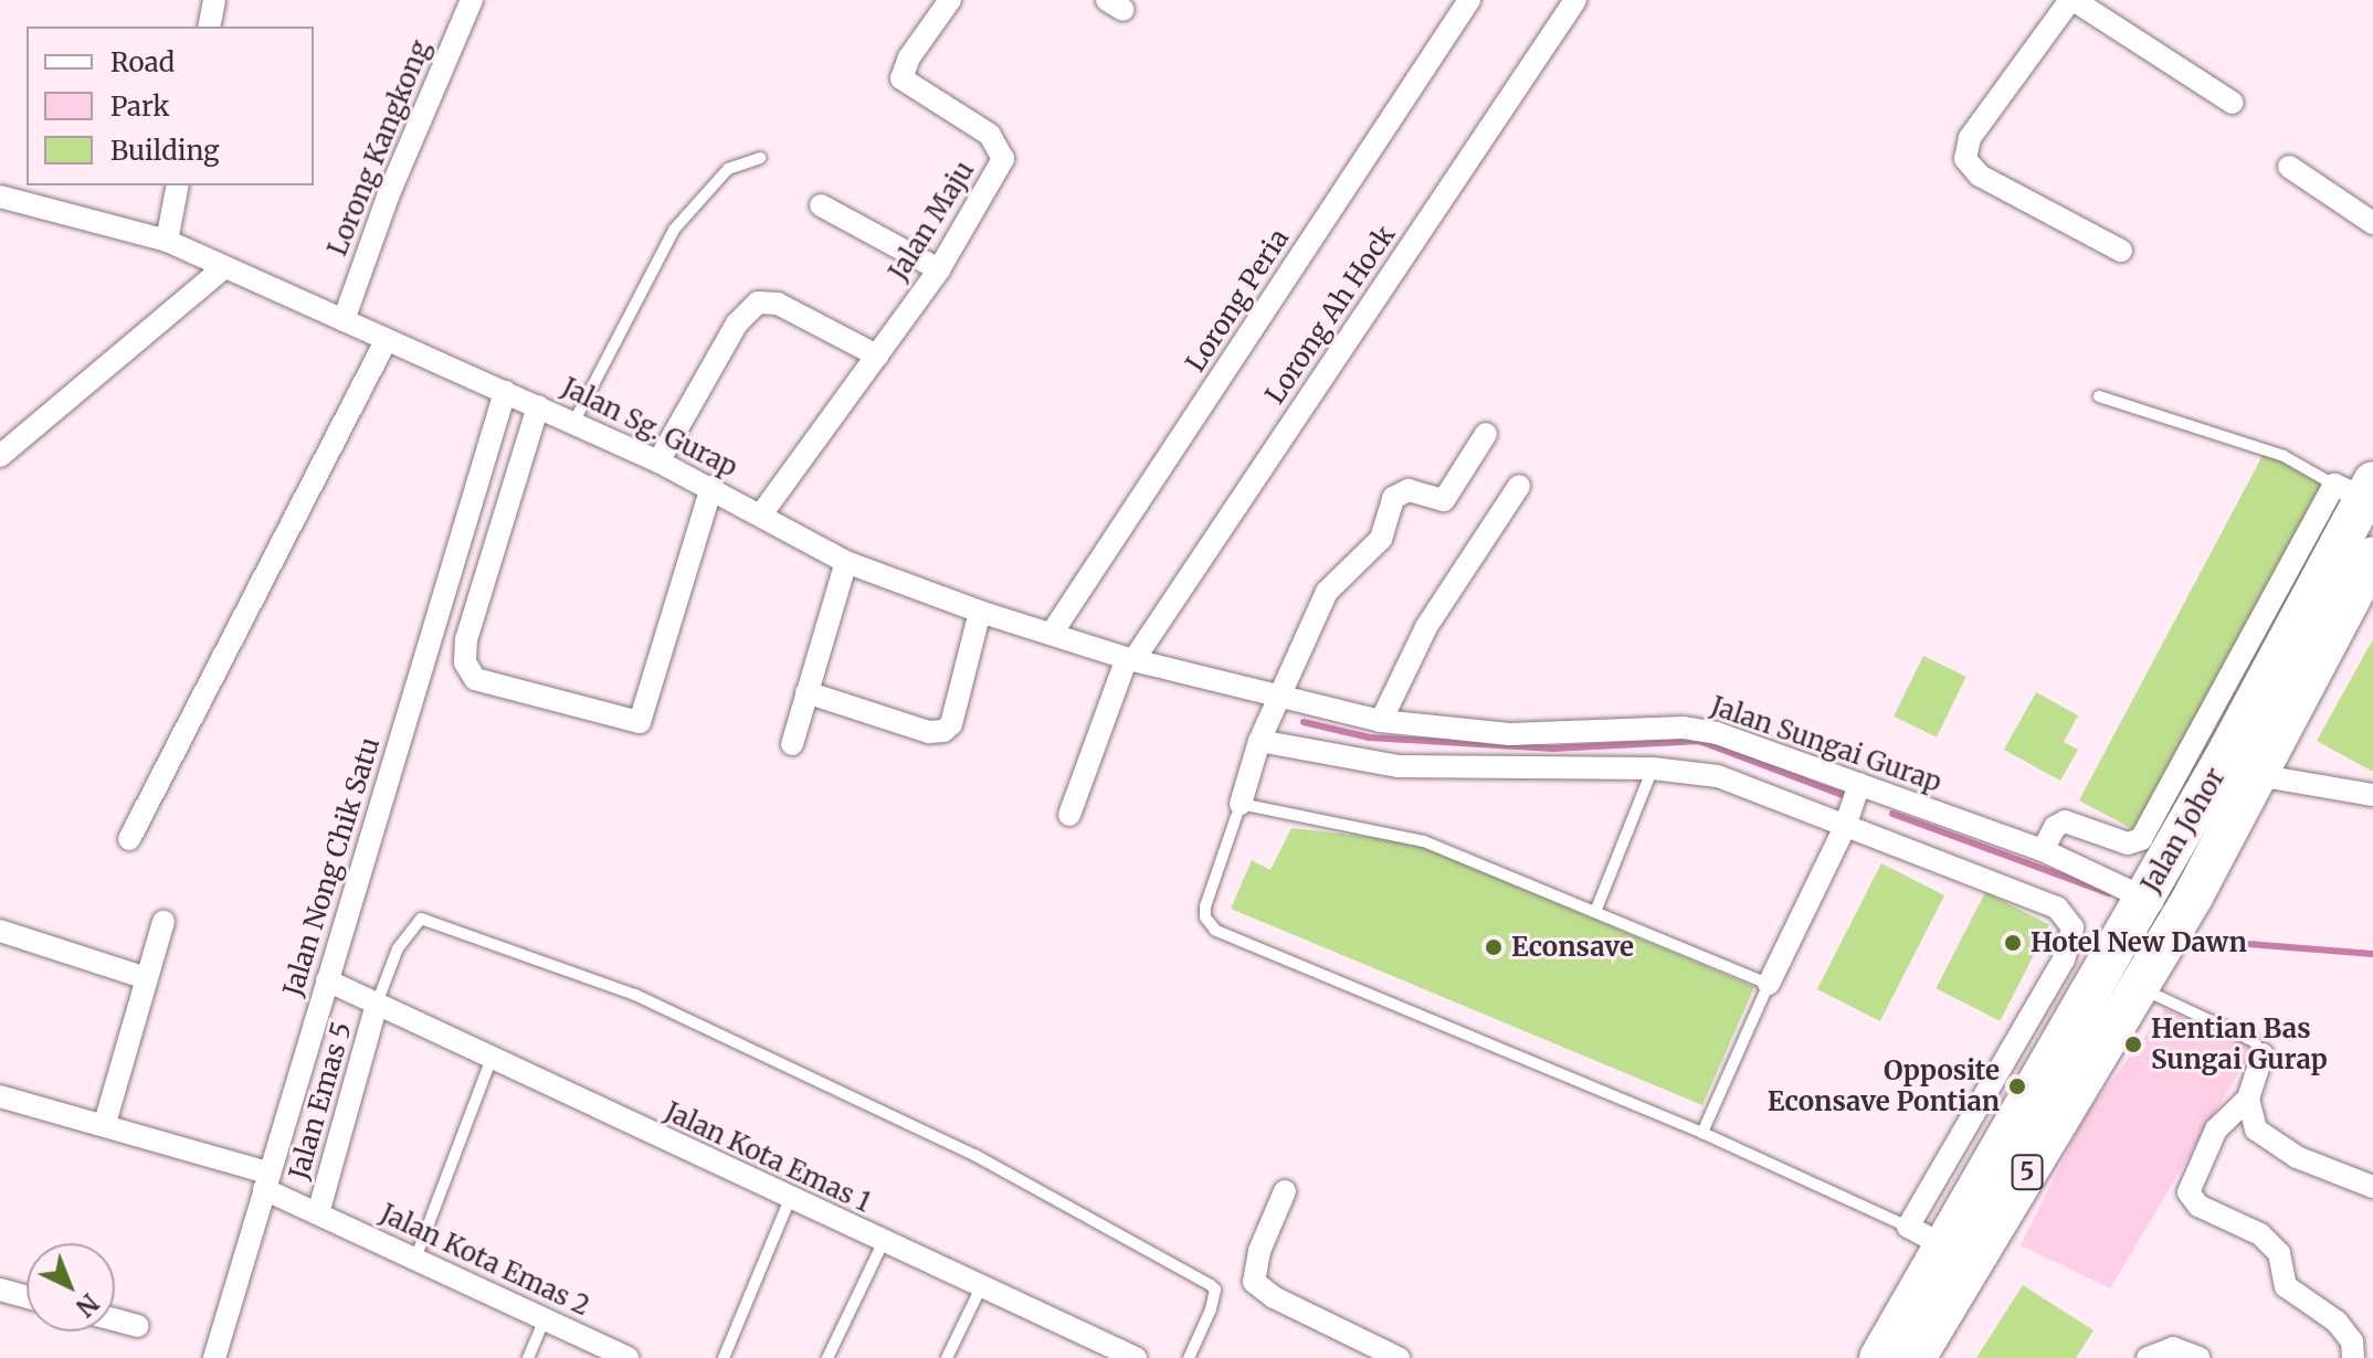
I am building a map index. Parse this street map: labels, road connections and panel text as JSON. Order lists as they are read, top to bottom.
{
  "streets": {
    "highway": ["Jalan Johor", "5"],
    "street": [
      "Lorong Kangkong",
      "Jalan Maju",
      "Lorong Peria",
      "Lorong Ah Hock",
      "Jalan Sg. Gurap",
      "Jalan Sungai Gurap",
      "Jalan Nong Chik Satu",
      "Jalan Emas 5",
      "Jalan Kota Emas 1",
      "Jalan Kota Emas 2"
    ]
  },
  "crossings": [
    ["Lorong Kangkong", "Jalan Sg. Gurap"],
    ["Jalan Maju", "Jalan Sg. Gurap"],
    ["Lorong Peria", "Jalan Sg. Gurap"],
    ["Lorong Ah Hock", "Jalan Sg. Gurap"],
    ["Jalan Sg. Gurap", "Jalan Sungai Gurap"],
    ["Jalan Sg. Gurap", "Jalan Nong Chik Satu"],
    ["Jalan Sungai Gurap", "Jalan Johor"],
    ["Jalan Nong Chik Satu", "Jalan Kota Emas 1"],
    ["Jalan Nong Chik Satu", "Jalan Kota Emas 2"],
    ["Jalan Emas 5", "Jalan Kota Emas 1"],
    ["Jalan Emas 5", "Jalan Kota Emas 2"]
  ],
  "places": [
    "Hotel New Dawn",
    "Econsave",
    "Hentian Bas Sungai Gurap",
    "Opposite Econsave Pontian"
  ],
  "legend": ["Road", "Park", "Building"],
  "north": "bottom right"
}
